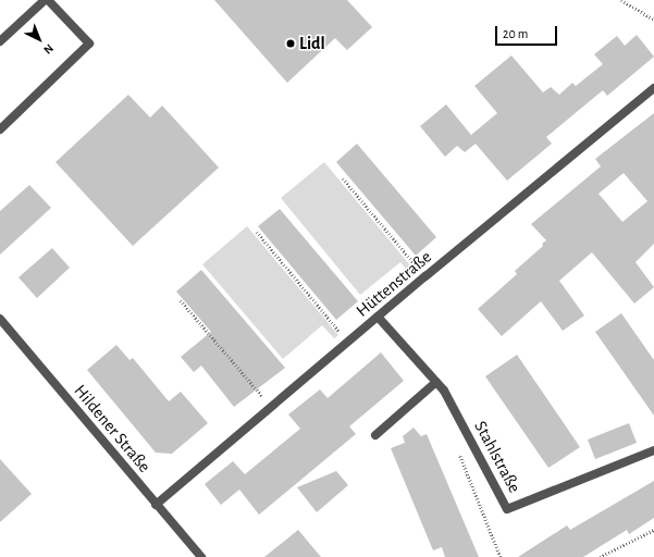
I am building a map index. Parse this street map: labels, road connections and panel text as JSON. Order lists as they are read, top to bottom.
{
  "streets": {
    "street": ["Hüttenstraße", "Hildener Straße", "Stahlstraße"]
  },
  "crossings": [
    ["Hüttenstraße", "Hildener Straße"],
    ["Hüttenstraße", "Stahlstraße"]
  ],
  "places": ["Lidl"],
  "scale_bar": "20 m",
  "north": "bottom right"
}
